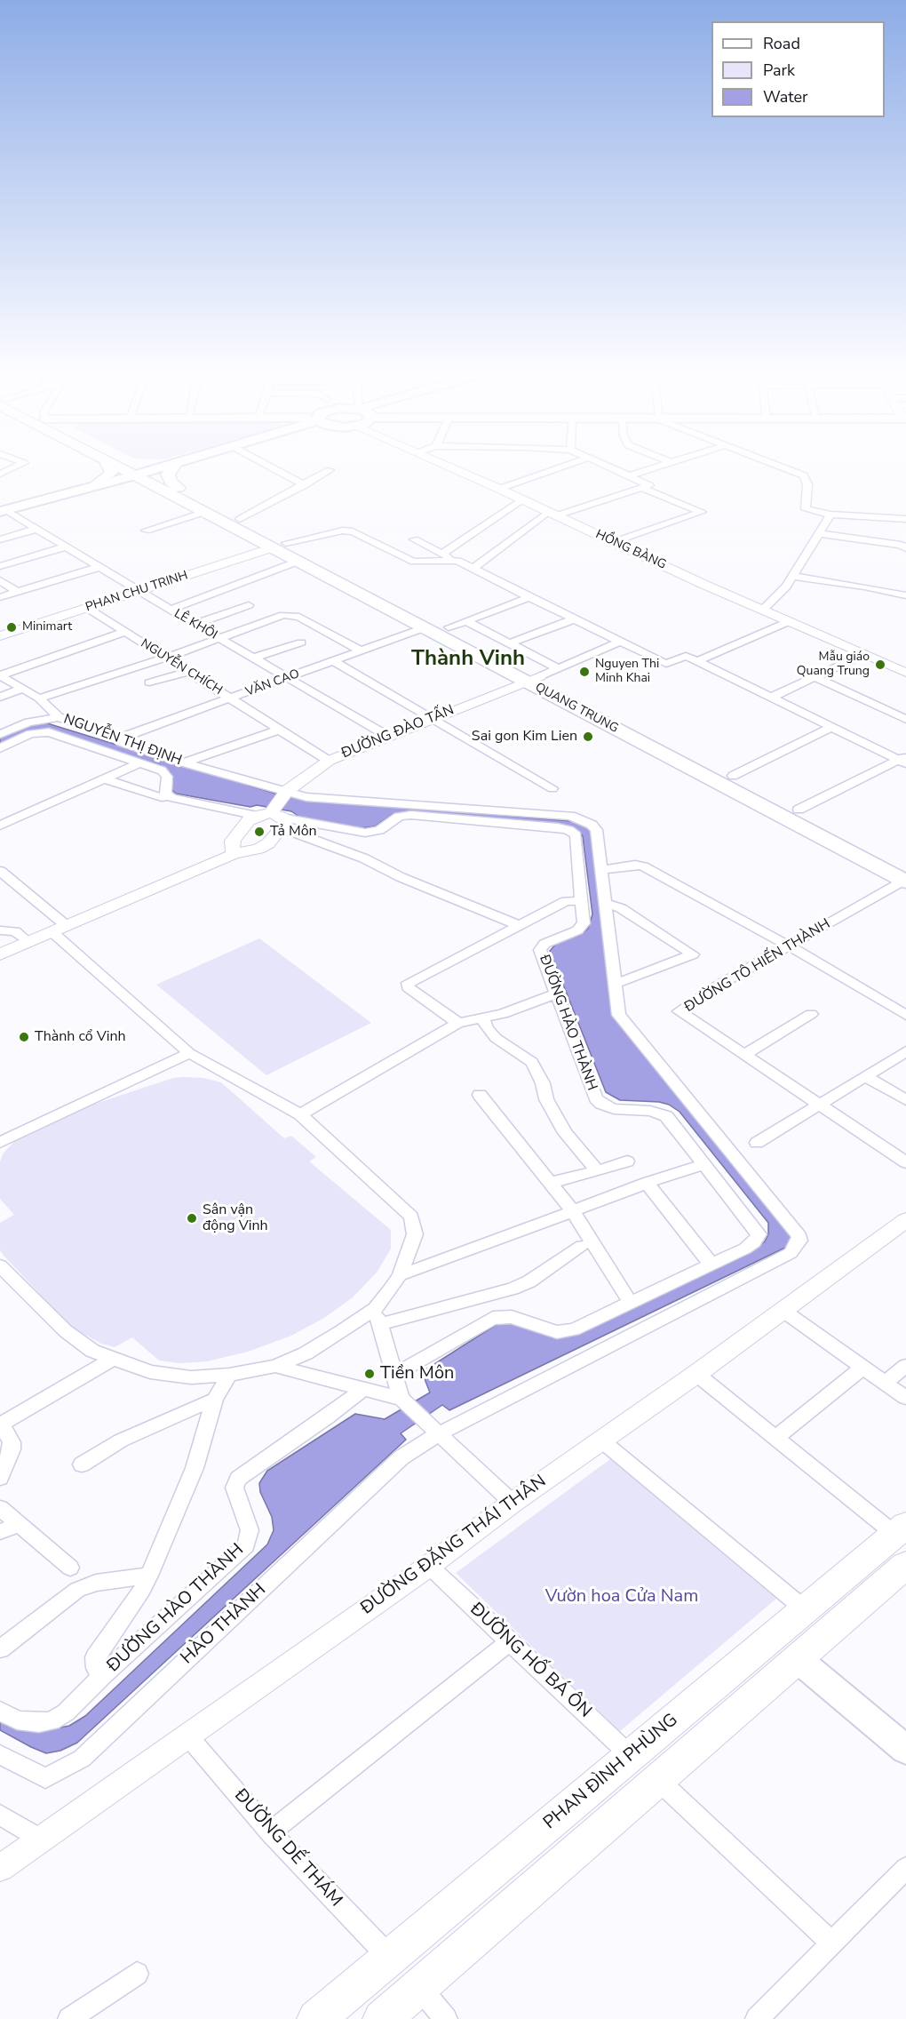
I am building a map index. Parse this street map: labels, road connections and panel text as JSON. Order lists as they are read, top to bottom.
{
  "streets": {
    "highway": ["PHAN ĐÌNH PHÙNG"],
    "main road": ["QUANG TRUNG"],
    "street": [
      "HỒNG BÀNG",
      "PHAN CHU TRINH",
      "LÊ KHÔI",
      "NGUYỄN CHÍCH",
      "VĂN CAO",
      "ĐƯỜNG ĐÀO TẤN",
      "NGUYỄN THỊ ĐỊNH",
      "ĐƯỜNG TÔ HIẾN THÀNH",
      "ĐƯỜNG HÀO THÀNH",
      "ĐƯỜNG ĐẶNG THÁI THÂN",
      "HÀO THÀNH",
      "ĐƯỜNG HỐ BÁ ÔN",
      "ĐƯỜNG DẾ THÁM"
    ]
  },
  "crossings": [
    ["PHAN CHU TRINH", "LÊ KHÔI"],
    ["PHAN CHU TRINH", "NGUYỄN CHÍCH"],
    ["PHAN CHU TRINH", "QUANG TRUNG"],
    ["LÊ KHÔI", "VĂN CAO"],
    ["LÊ KHÔI", "ĐƯỜNG ĐÀO TẤN"],
    ["NGUYỄN CHÍCH", "VĂN CAO"],
    ["NGUYỄN CHÍCH", "ĐƯỜNG ĐÀO TẤN"],
    ["VĂN CAO", "QUANG TRUNG"],
    ["VĂN CAO", "NGUYỄN THỊ ĐỊNH"],
    ["QUANG TRUNG", "ĐƯỜNG ĐÀO TẤN"],
    ["QUANG TRUNG", "ĐƯỜNG TÔ HIẾN THÀNH"],
    ["ĐƯỜNG ĐÀO TẤN", "NGUYỄN THỊ ĐỊNH"],
    ["ĐƯỜNG ĐÀO TẤN", "ĐƯỜNG HÀO THÀNH"],
    ["ĐƯỜNG ĐẶNG THÁI THÂN", "ĐƯỜNG HỐ BÁ ÔN"],
    ["ĐƯỜNG ĐẶNG THÁI THÂN", "ĐƯỜNG DẾ THÁM"],
    ["ĐƯỜNG HỐ BÁ ÔN", "PHAN ĐÌNH PHÙNG"],
    ["PHAN ĐÌNH PHÙNG", "ĐƯỜNG DẾ THÁM"]
  ],
  "districts": ["Thành Vinh"],
  "parks": ["Vườn hoa Cửa Nam"],
  "places": [
    "Minimart",
    "Mẫu giáo Quang Trung",
    "Nguyen Thi Minh Khai",
    "Sai gon Kim Lien",
    "Tả Môn",
    "Thành cổ Vinh",
    "Sân vận động Vinh",
    "Tiền Môn"
  ],
  "legend": ["Road", "Park", "Water"]
}
